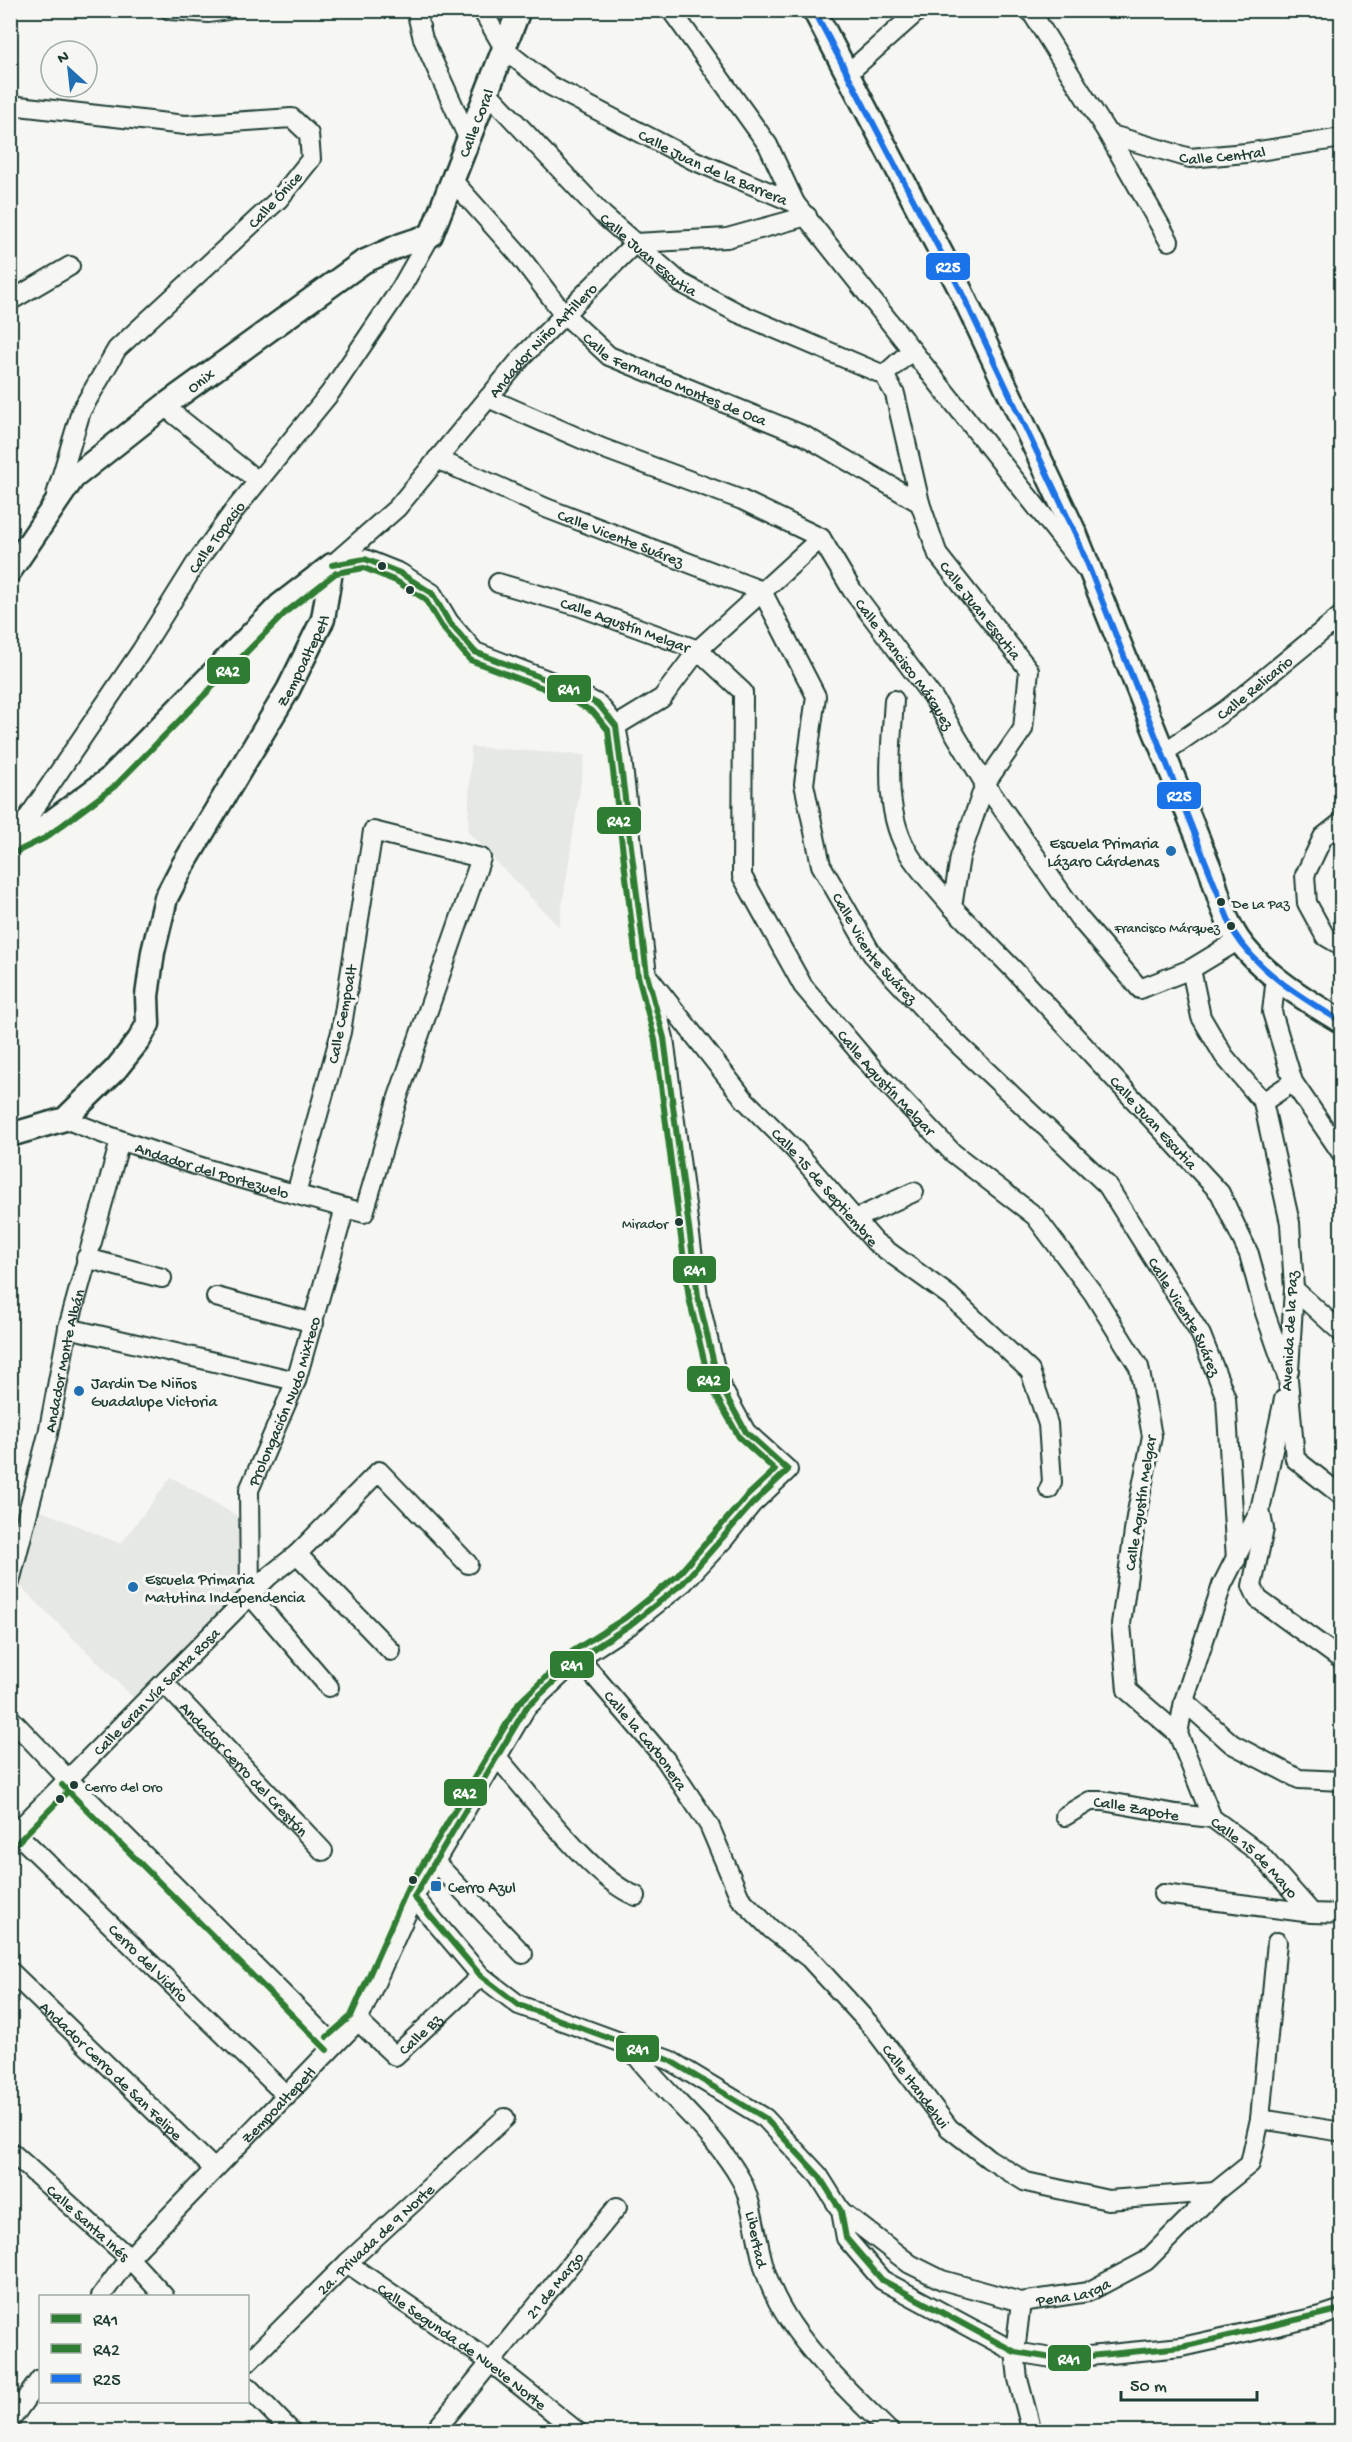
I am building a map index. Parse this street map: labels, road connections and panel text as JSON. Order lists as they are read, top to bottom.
{
  "streets": {
    "street": [
      "Calle Coral",
      "Calle Central",
      "Calle Juan de la Barrera",
      "Calle Ónice",
      "Calle Juan Escutia",
      "Andador Niño Artillero",
      "Calle Fernando Montes de Oca",
      "Onix",
      "Calle Topacio",
      "Calle Vicente Suárez",
      "Calle Agustín Melgar",
      "Zempoaltepetl",
      "Calle Francisco Márquez",
      "Calle Relicario",
      "Calle Cempoalt",
      "Andador del Portezuelo",
      "Calle 15 de Septiembre",
      "Avenida de la Paz",
      "Andador Monte Albán",
      "Prolongación Nudo Mixteco",
      "Calle Gran Vía Santa Rosa",
      "Calle la Carbonera",
      "Andador Cerro del Crestón",
      "Calle Zapote",
      "Calle 15 de Mayo",
      "Cerro del Vidrio",
      "Calle Bz",
      "Andador Cerro de San Felipe",
      "Calle Itandehui",
      "Calle Santa Inés",
      "2a. Privada de 9 Norte",
      "Libertad",
      "21 de Marzo",
      "Pena Larga",
      "Calle Segunda de Nueve Norte"
    ]
  },
  "crossings": [
    ["Calle Coral", "Calle Juan de la Barrera"],
    ["Calle Coral", "Calle Juan Escutia"],
    ["Calle Coral", "Calle Fernando Montes de Oca"],
    ["Calle Coral", "Onix"],
    ["Calle Coral", "Calle Topacio"],
    ["Calle Ónice", "Onix"],
    ["Calle Juan Escutia", "Andador Niño Artillero"],
    ["Calle Juan Escutia", "Calle Fernando Montes de Oca"],
    ["Calle Juan Escutia", "Calle Francisco Márquez"],
    ["Calle Juan Escutia", "Avenida de la Paz"],
    ["Andador Niño Artillero", "Calle Fernando Montes de Oca"],
    ["Andador Niño Artillero", "Calle Vicente Suárez"],
    ["Andador Niño Artillero", "Zempoaltepetl"],
    ["Onix", "Calle Topacio"],
    ["Calle Vicente Suárez", "Avenida de la Paz"],
    ["Calle Agustín Melgar", "Calle 15 de Mayo"],
    ["Zempoaltepetl", "Andador del Portezuelo"],
    ["Zempoaltepetl", "Calle 15 de Septiembre"],
    ["Zempoaltepetl", "Calle la Carbonera"],
    ["Zempoaltepetl", "Cerro del Vidrio"],
    ["Zempoaltepetl", "Calle Bz"],
    ["Zempoaltepetl", "Andador Cerro de San Felipe"],
    ["Zempoaltepetl", "Calle Santa Inés"],
    ["Calle Francisco Márquez", "Avenida de la Paz"],
    ["Calle Cempoalt", "Andador del Portezuelo"],
    ["Andador del Portezuelo", "Andador Monte Albán"],
    ["Andador del Portezuelo", "Prolongación Nudo Mixteco"],
    ["Prolongación Nudo Mixteco", "Calle Gran Vía Santa Rosa"],
    ["Calle Gran Vía Santa Rosa", "Andador Cerro del Crestón"],
    ["Calle Gran Vía Santa Rosa", "Cerro del Vidrio"],
    ["Calle la Carbonera", "Calle Itandehui"],
    ["Calle Zapote", "Calle 15 de Mayo"],
    ["Calle Itandehui", "Pena Larga"],
    ["2a. Privada de 9 Norte", "Calle Segunda de Nueve Norte"],
    ["21 de Marzo", "Calle Segunda de Nueve Norte"]
  ],
  "places": {
    "other": [
      "Escuela Primaria Lázaro Cárdenas",
      "De La Paz",
      "Francisco Márquez",
      "Mirador",
      "Jardin De Niños Guadalupe Victoria",
      "Escuela Primaria Matutina Independencia",
      "Cerro del Oro"
    ],
    "transit": ["Cerro Azul"]
  },
  "lines": ["transit line R25", "transit line R41", "transit line R42"],
  "legend": ["R41", "R42", "R25"],
  "scale_bar": "50 m",
  "north": "top left"
}
